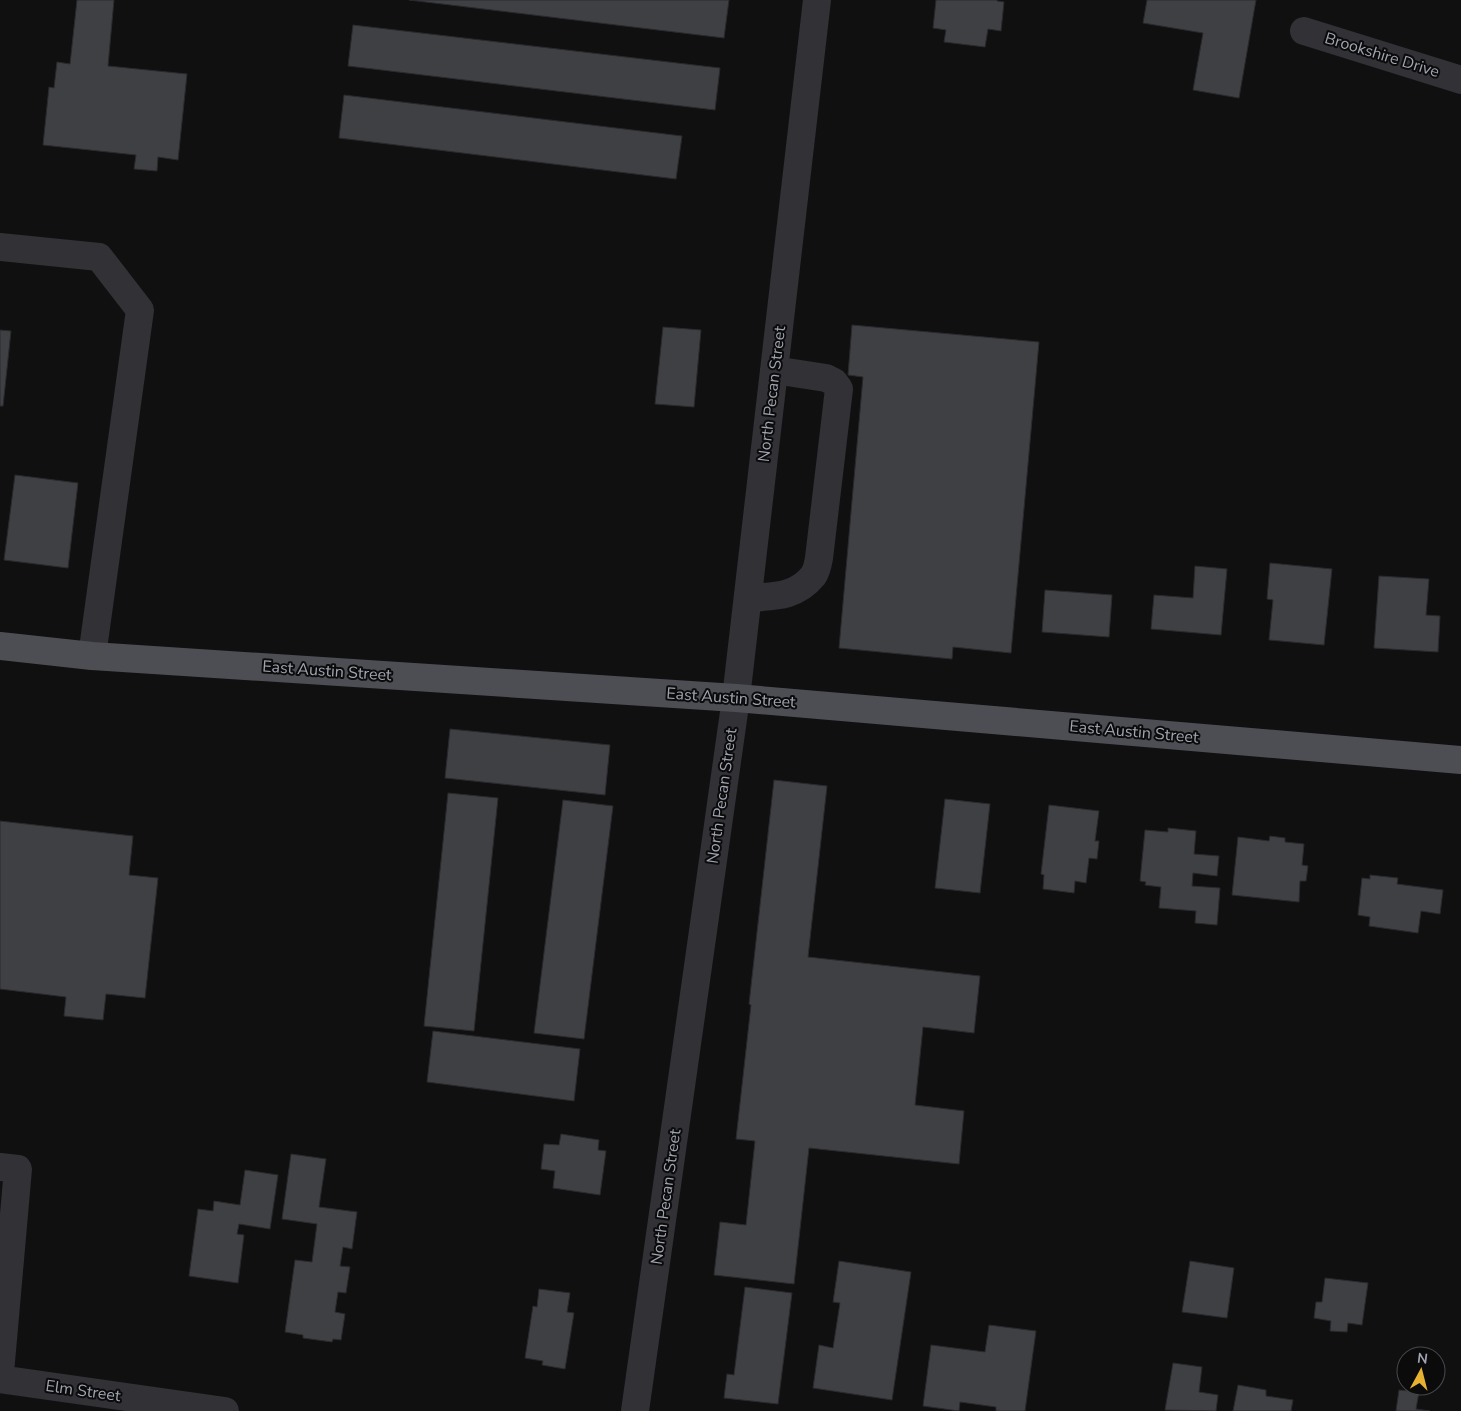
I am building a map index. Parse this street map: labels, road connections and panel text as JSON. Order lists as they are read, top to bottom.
{
  "streets": {
    "main road": ["East Austin Street"],
    "street": ["Brookshire Drive", "North Pecan Street", "Elm Street"]
  },
  "crossings": [
    ["North Pecan Street", "East Austin Street"]
  ],
  "north": "top"
}
